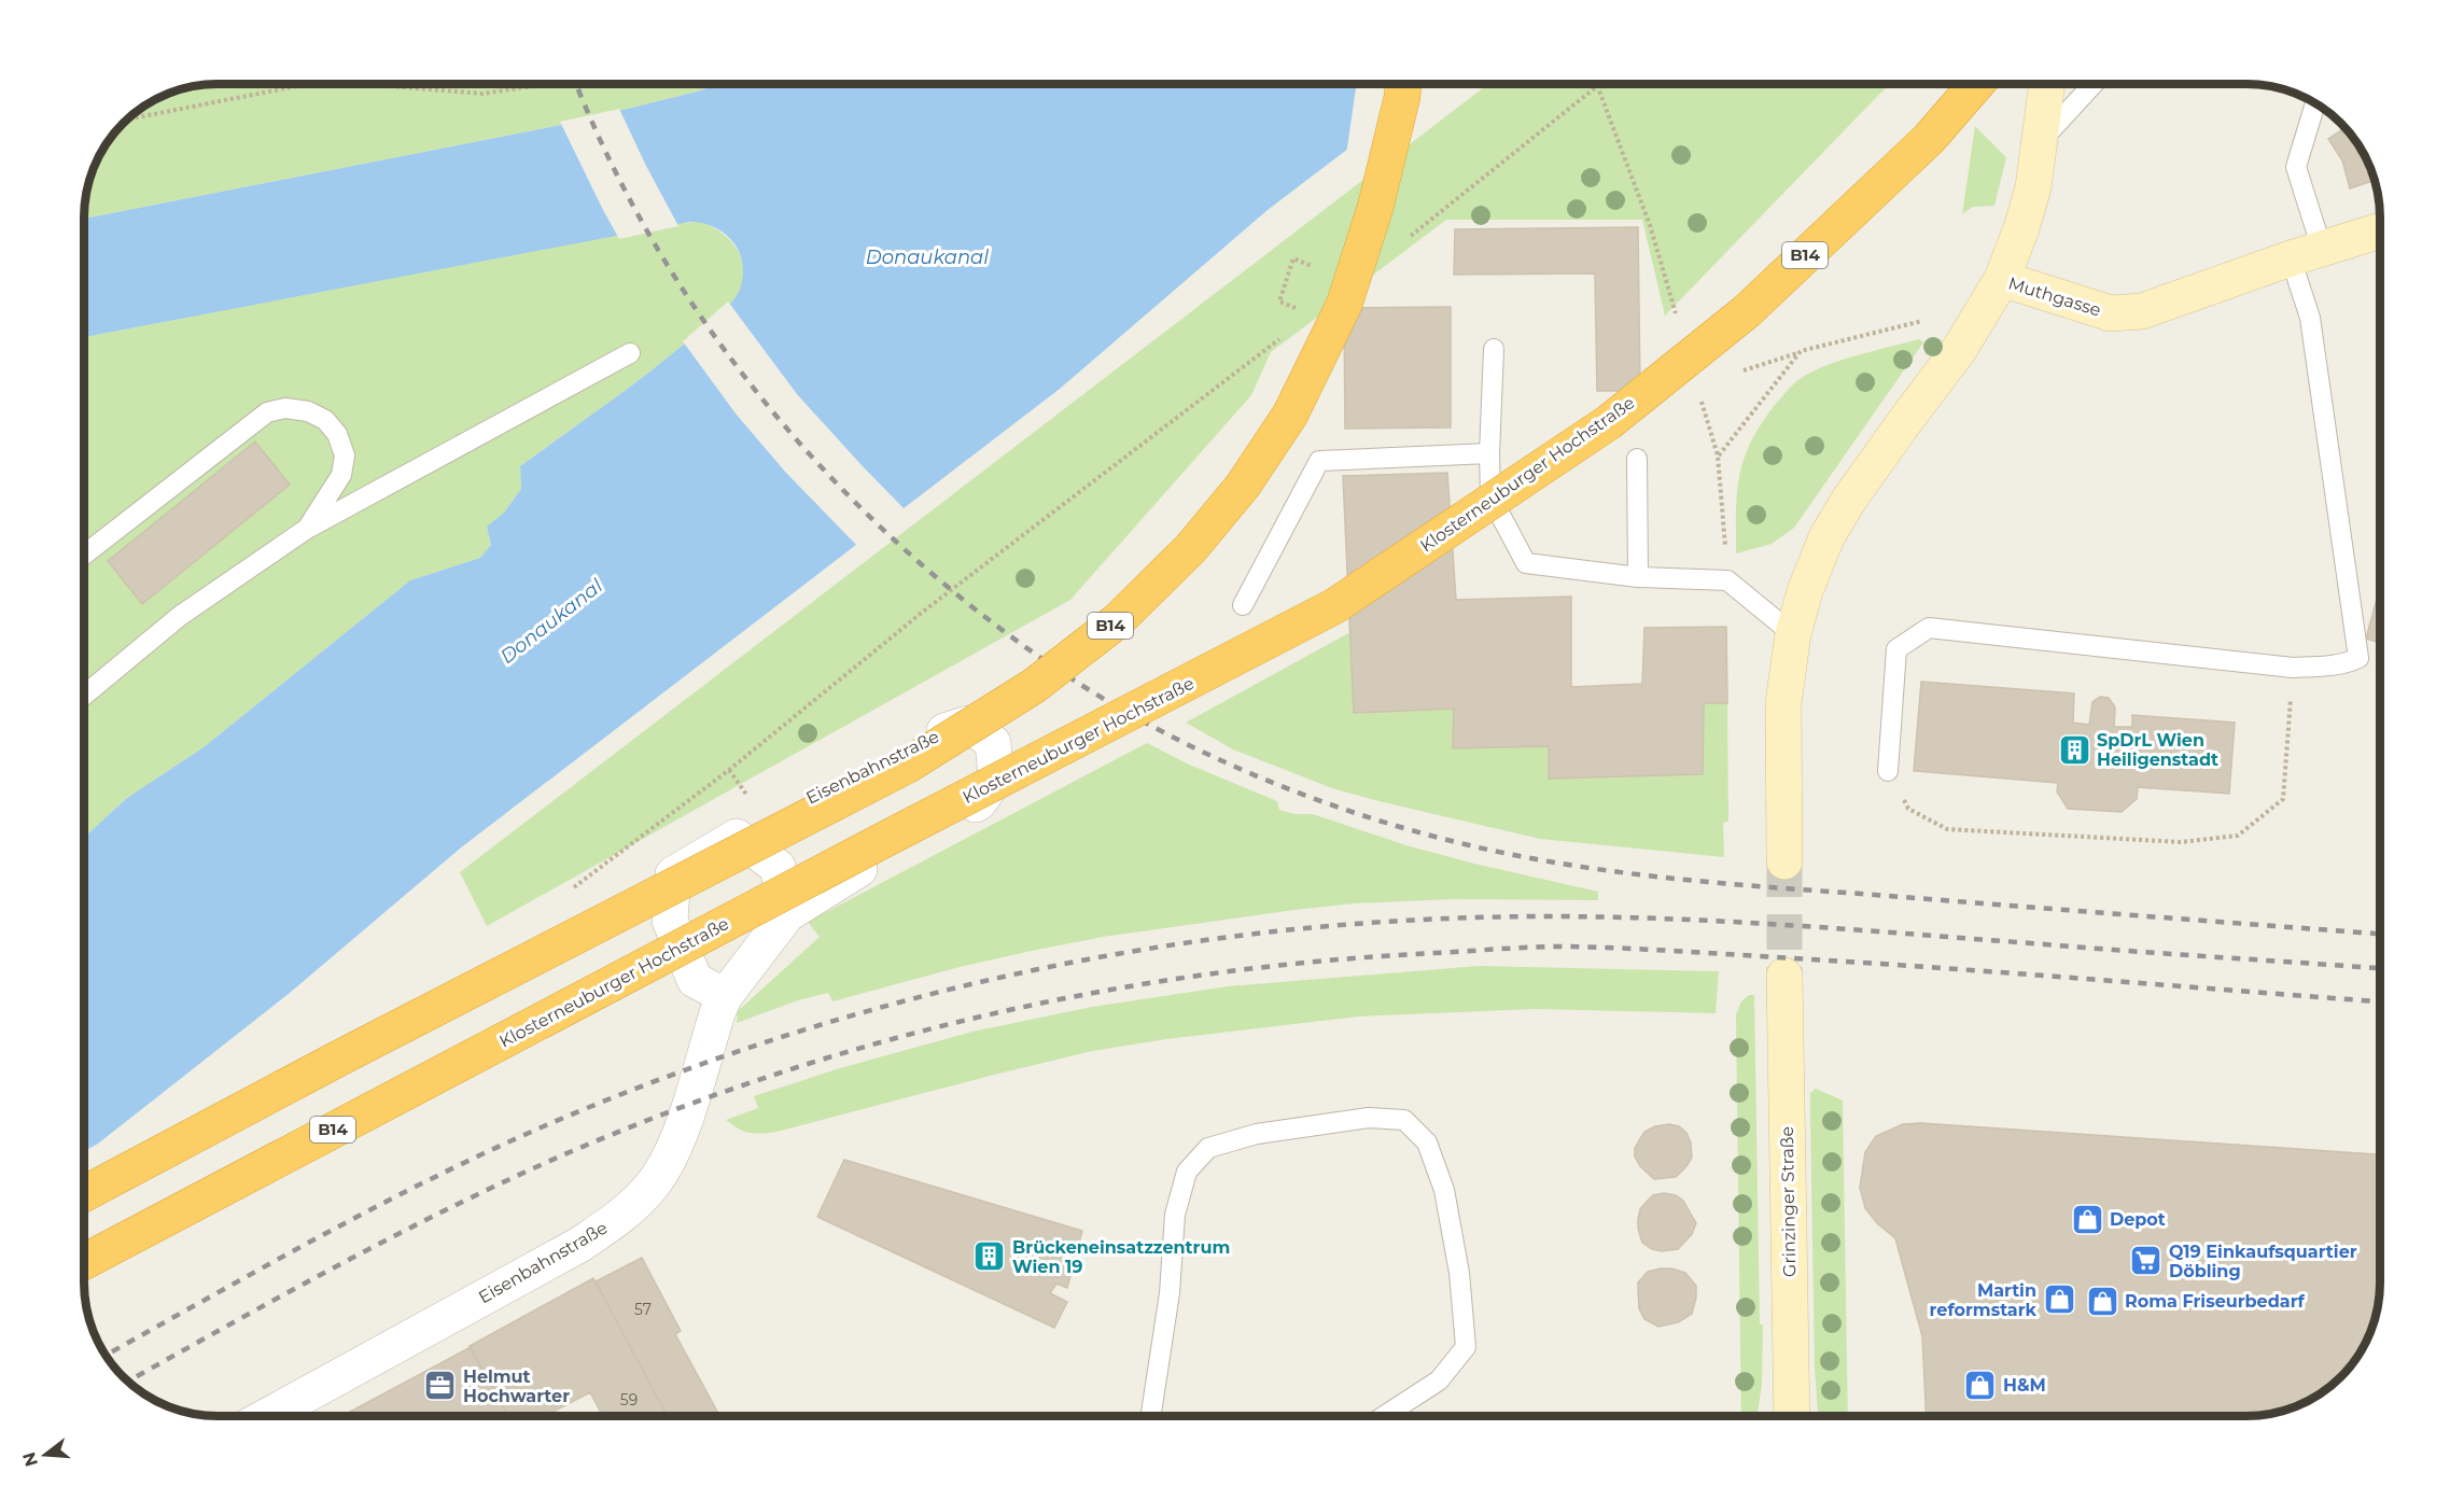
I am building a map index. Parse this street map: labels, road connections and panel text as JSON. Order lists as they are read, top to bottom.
{
  "streets": {
    "highway": ["B14", "Klosterneuburger Hochstraße"],
    "street": ["Muthgasse", "Eisenbahnstraße", "Grinzinger Straße"]
  },
  "water": ["Donaukanal"],
  "places": {
    "building": ["SpDrL Wien Heiligenstadt", "Brückeneinsatzzentrum Wien 19"],
    "shop": [
      "Depot",
      "Martin reformstark",
      "Roma Friseurbedarf",
      "H&M"
    ],
    "supermarket": ["Q19 Einkaufsquartier Döbling"],
    "office": ["Helmut Hochwarter"]
  },
  "house_numbers": ["57", "59"],
  "north": "left"
}
